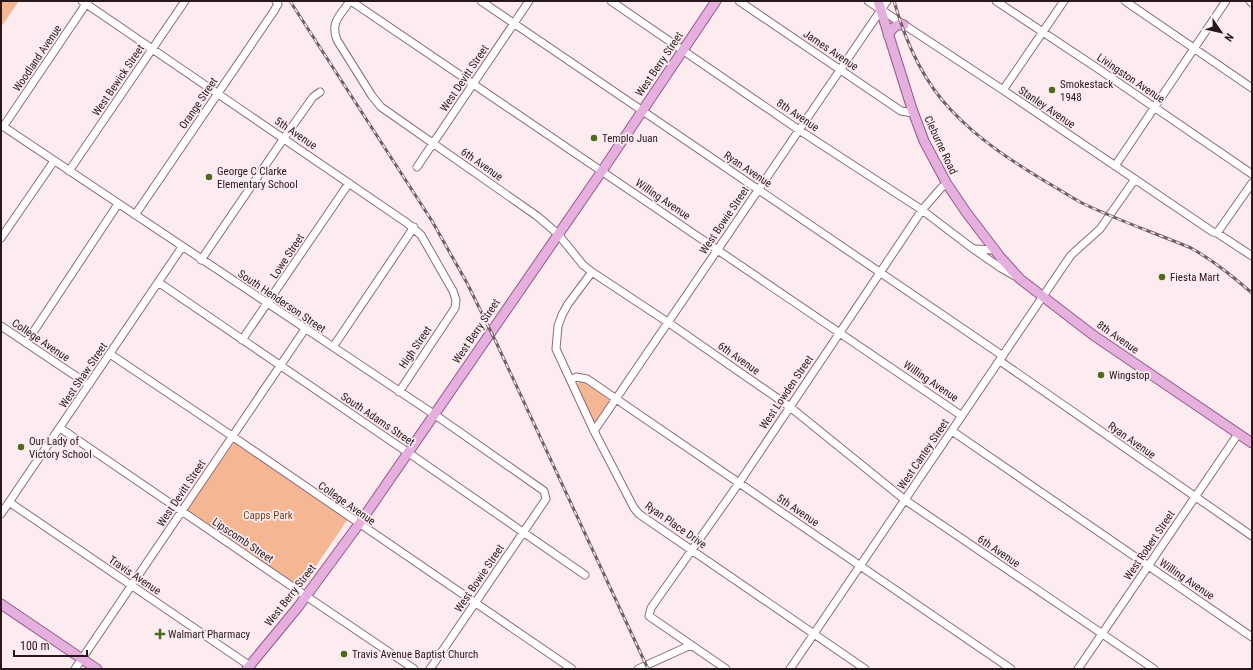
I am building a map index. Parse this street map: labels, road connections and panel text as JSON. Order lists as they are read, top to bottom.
{
  "streets": {
    "main road": ["West Berry Street", "8th Avenue", "Cleburne Road"],
    "street": [
      "James Avenue",
      "Woodland Avenue",
      "West Devitt Street",
      "Livingston Avenue",
      "West Bewick Street",
      "Orange Street",
      "Stanley Avenue",
      "5th Avenue",
      "6th Avenue",
      "Ryan Avenue",
      "Willing Avenue",
      "West Bowie Street",
      "Lowe Street",
      "South Henderson Street",
      "College Avenue",
      "High Street",
      "West Shaw Street",
      "West Lowden Street",
      "South Adams Street",
      "West Cantey Street",
      "Ryan Place Drive",
      "Lipscomb Street",
      "West Robert Street",
      "Travis Avenue"
    ]
  },
  "crossings": [
    ["James Avenue", "Cleburne Road"],
    ["James Avenue", "West Bowie Street"],
    ["Woodland Avenue", "5th Avenue"],
    ["Woodland Avenue", "South Henderson Street"],
    ["West Berry Street", "8th Avenue"],
    ["West Berry Street", "6th Avenue"],
    ["West Berry Street", "Ryan Avenue"],
    ["West Berry Street", "Willing Avenue"],
    ["West Berry Street", "South Henderson Street"],
    ["West Berry Street", "College Avenue"],
    ["West Berry Street", "South Adams Street"],
    ["West Berry Street", "Lipscomb Street"],
    ["West Berry Street", "Travis Avenue"],
    ["West Devitt Street", "6th Avenue"],
    ["West Devitt Street", "Ryan Avenue"],
    ["West Devitt Street", "Willing Avenue"],
    ["West Devitt Street", "South Henderson Street"],
    ["West Devitt Street", "College Avenue"],
    ["West Devitt Street", "South Adams Street"],
    ["West Devitt Street", "Lipscomb Street"],
    ["West Devitt Street", "Travis Avenue"],
    ["West Bewick Street", "5th Avenue"],
    ["West Bewick Street", "South Henderson Street"],
    ["Orange Street", "5th Avenue"],
    ["Orange Street", "South Henderson Street"],
    ["Stanley Avenue", "Cleburne Road"],
    ["Stanley Avenue", "West Bowie Street"],
    ["Stanley Avenue", "West Cantey Street"],
    ["8th Avenue", "Cleburne Road"],
    ["8th Avenue", "West Bowie Street"],
    ["8th Avenue", "West Lowden Street"],
    ["8th Avenue", "West Cantey Street"],
    ["8th Avenue", "West Robert Street"],
    ["5th Avenue", "West Bowie Street"],
    ["5th Avenue", "Lowe Street"],
    ["5th Avenue", "High Street"],
    ["5th Avenue", "West Lowden Street"],
    ["5th Avenue", "West Cantey Street"],
    ["5th Avenue", "Ryan Place Drive"],
    ["Cleburne Road", "West Bowie Street"],
    ["Cleburne Road", "West Lowden Street"],
    ["6th Avenue", "Willing Avenue"],
    ["6th Avenue", "West Bowie Street"],
    ["6th Avenue", "West Lowden Street"],
    ["6th Avenue", "West Cantey Street"],
    ["6th Avenue", "Ryan Place Drive"],
    ["6th Avenue", "West Robert Street"],
    ["Ryan Avenue", "West Bowie Street"],
    ["Ryan Avenue", "West Lowden Street"],
    ["Ryan Avenue", "West Cantey Street"],
    ["Ryan Avenue", "West Robert Street"],
    ["Willing Avenue", "West Bowie Street"],
    ["Willing Avenue", "West Lowden Street"],
    ["Willing Avenue", "West Cantey Street"],
    ["Willing Avenue", "West Robert Street"],
    ["West Bowie Street", "South Henderson Street"],
    ["West Bowie Street", "College Avenue"],
    ["West Bowie Street", "South Adams Street"],
    ["West Bowie Street", "Ryan Place Drive"],
    ["Lowe Street", "South Henderson Street"],
    ["Lowe Street", "South Adams Street"],
    ["South Henderson Street", "High Street"],
    ["South Henderson Street", "West Shaw Street"],
    ["College Avenue", "West Shaw Street"],
    ["West Shaw Street", "South Adams Street"],
    ["West Shaw Street", "Lipscomb Street"],
    ["West Shaw Street", "Travis Avenue"],
    ["West Lowden Street", "Ryan Place Drive"],
    ["West Cantey Street", "Ryan Place Drive"]
  ],
  "parks": ["Capps Park"],
  "places": {
    "other": [
      "Smokestack 1948",
      "Templo Juan",
      "George C Clarke Elementary School",
      "Fiesta Mart",
      "Wingstop",
      "Our Lady of Victory School",
      "Travis Avenue Baptist Church"
    ],
    "health": ["Walmart Pharmacy"]
  },
  "scale_bar": "100 m",
  "north": "bottom right"
}
